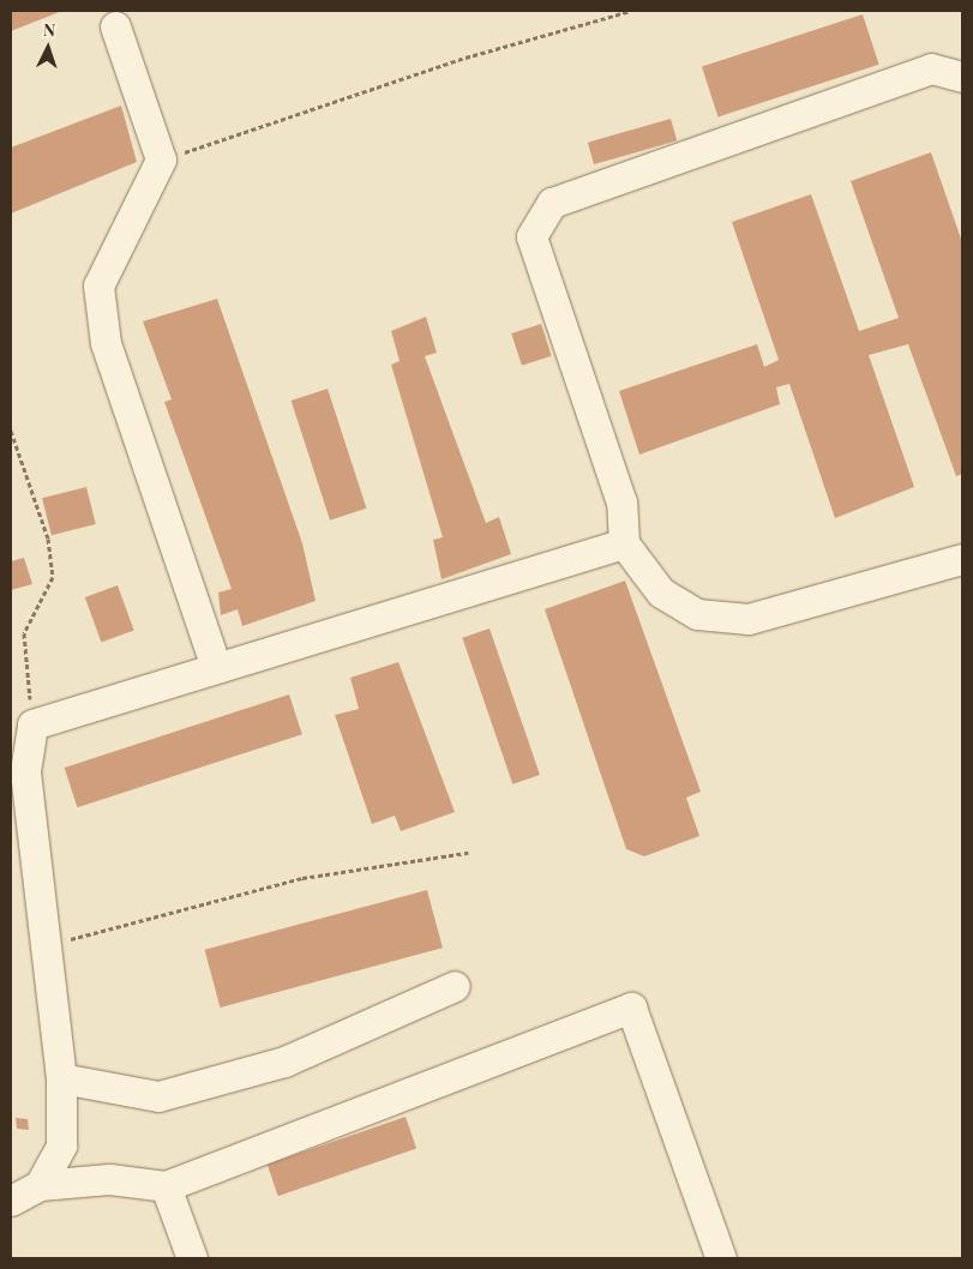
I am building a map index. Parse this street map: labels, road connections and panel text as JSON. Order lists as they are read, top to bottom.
{
  "north": "top"
}
